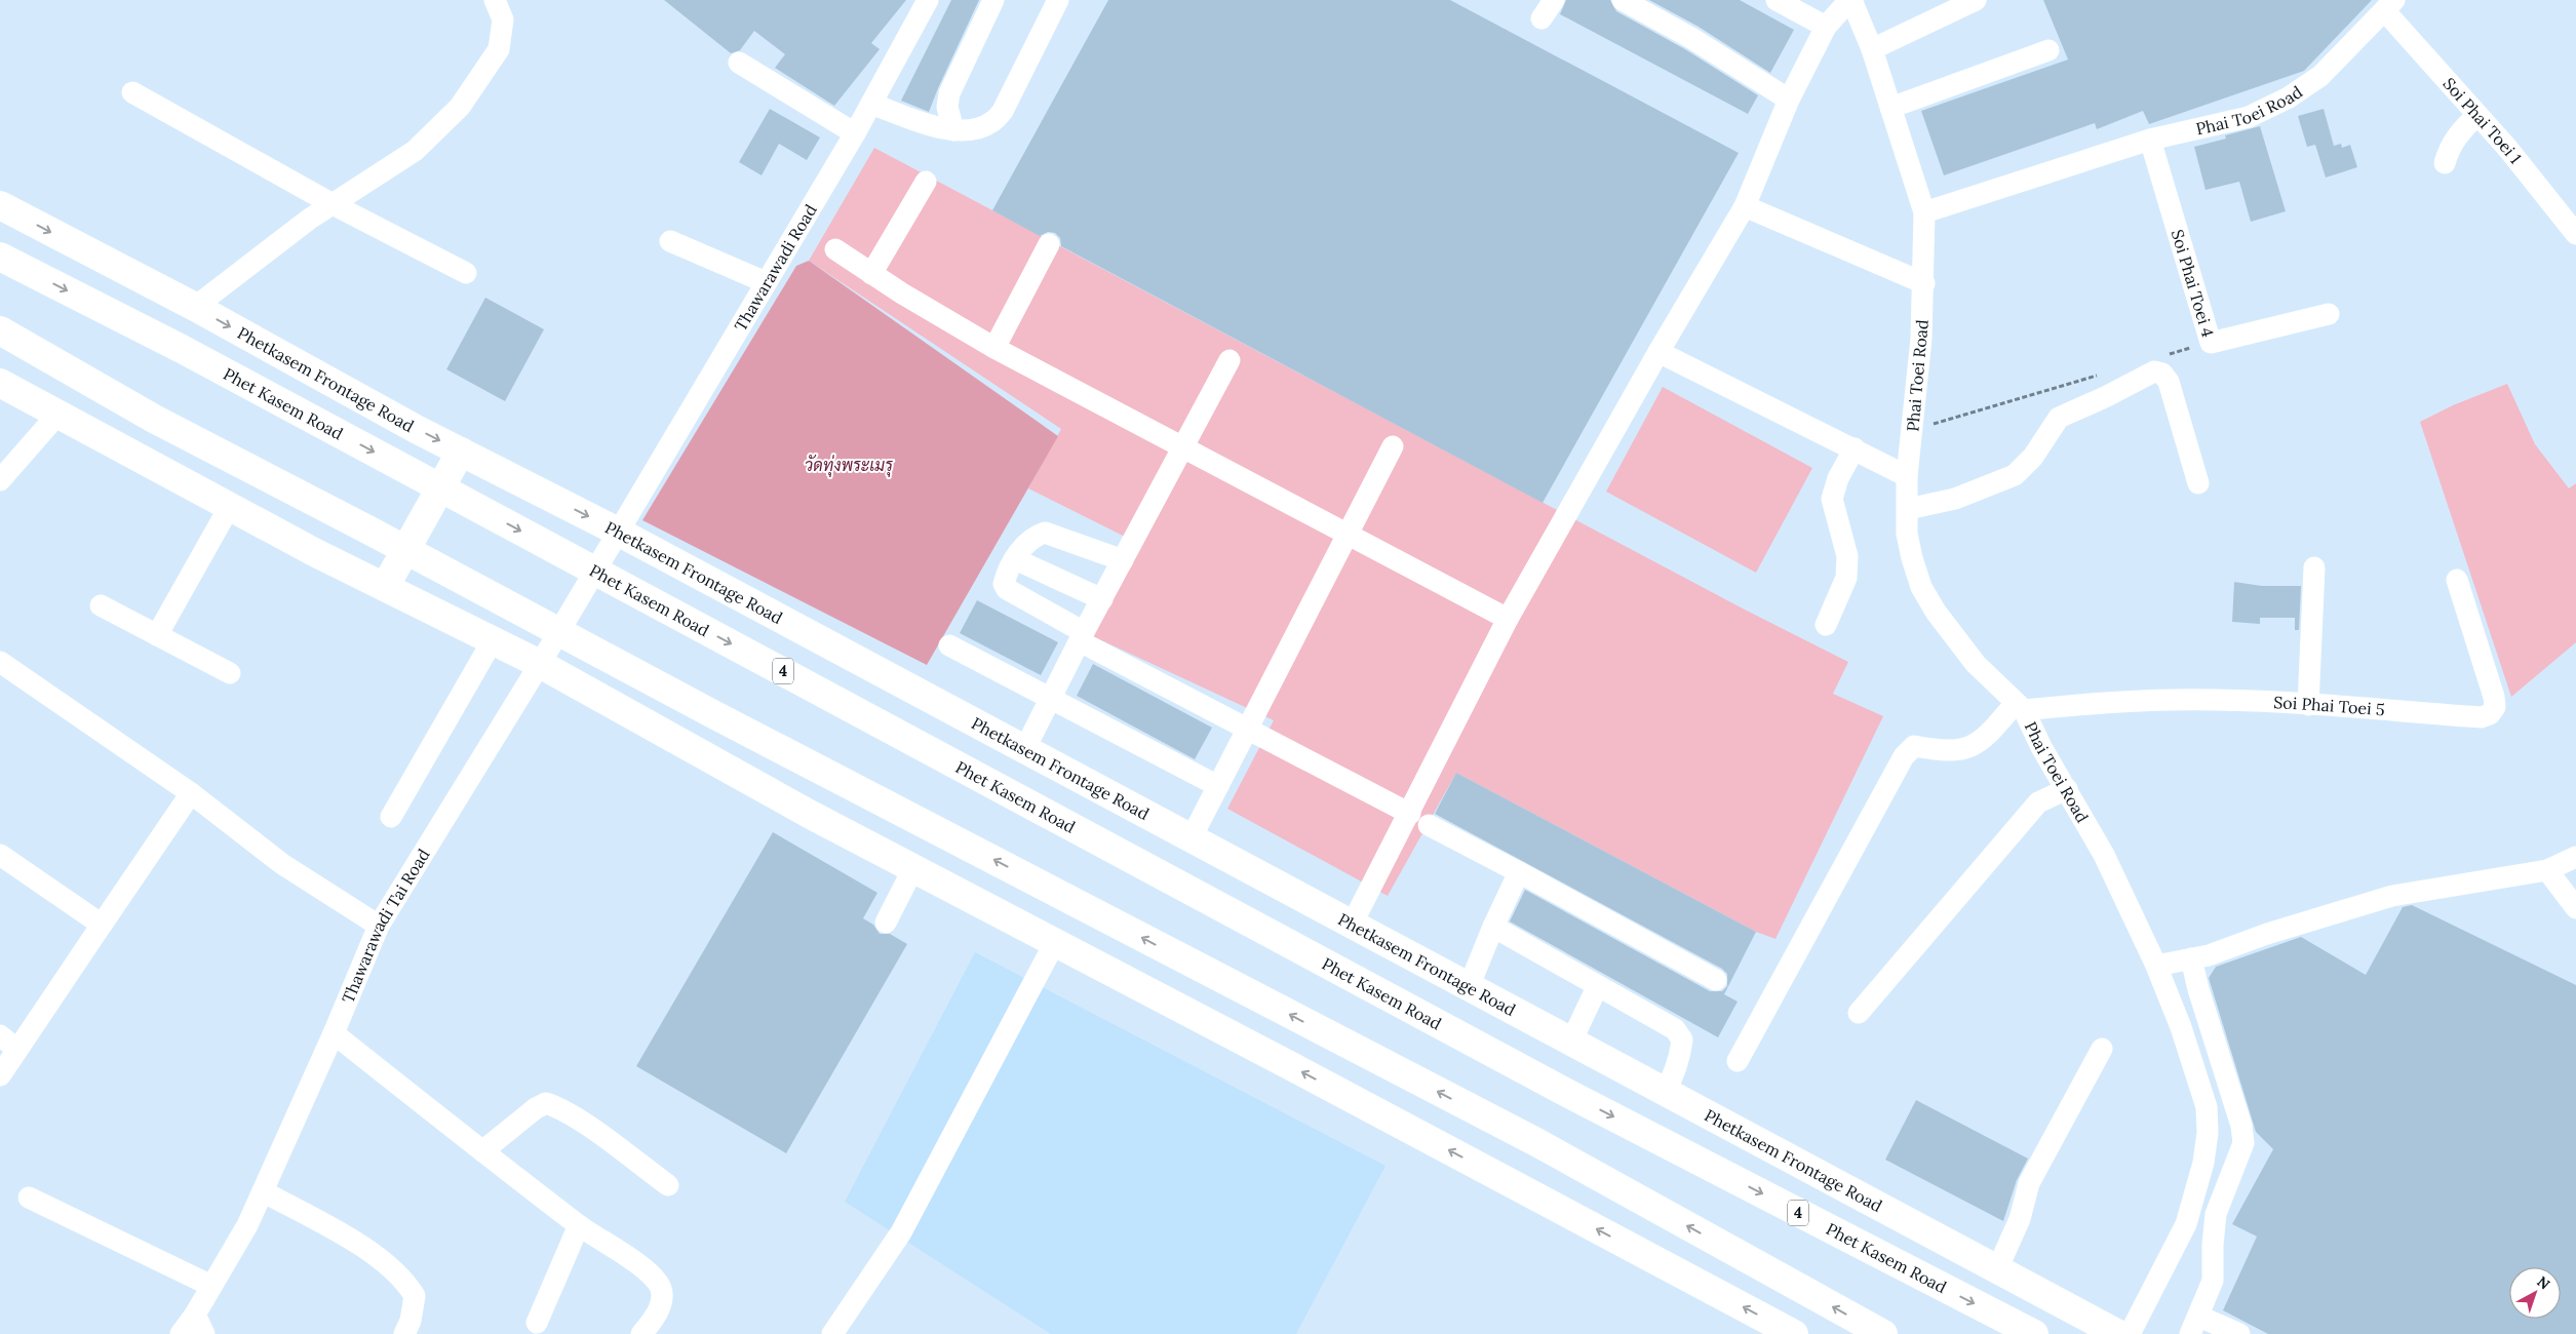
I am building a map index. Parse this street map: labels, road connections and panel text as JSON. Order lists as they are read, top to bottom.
{
  "streets": {
    "main road": ["Phetkasem Frontage Road", "Phet Kasem Road", "4"],
    "street": [
      "Phai Toei Road",
      "Soi Phai Toei 1",
      "Thawarawadi Road",
      "Soi Phai Toei 4",
      "Soi Phai Toei 5",
      "Thawarawadi Tai Road"
    ]
  },
  "crossings": [
    ["Phai Toei Road", "Soi Phai Toei 1"],
    ["Phai Toei Road", "Soi Phai Toei 4"],
    ["Phai Toei Road", "Soi Phai Toei 5"],
    ["Thawarawadi Road", "Phetkasem Frontage Road"],
    ["Thawarawadi Road", "Thawarawadi Tai Road"],
    ["Phetkasem Frontage Road", "Thawarawadi Tai Road"]
  ],
  "parks": ["วัดทุ่งพระเมรุ"],
  "north": "top right"
}
